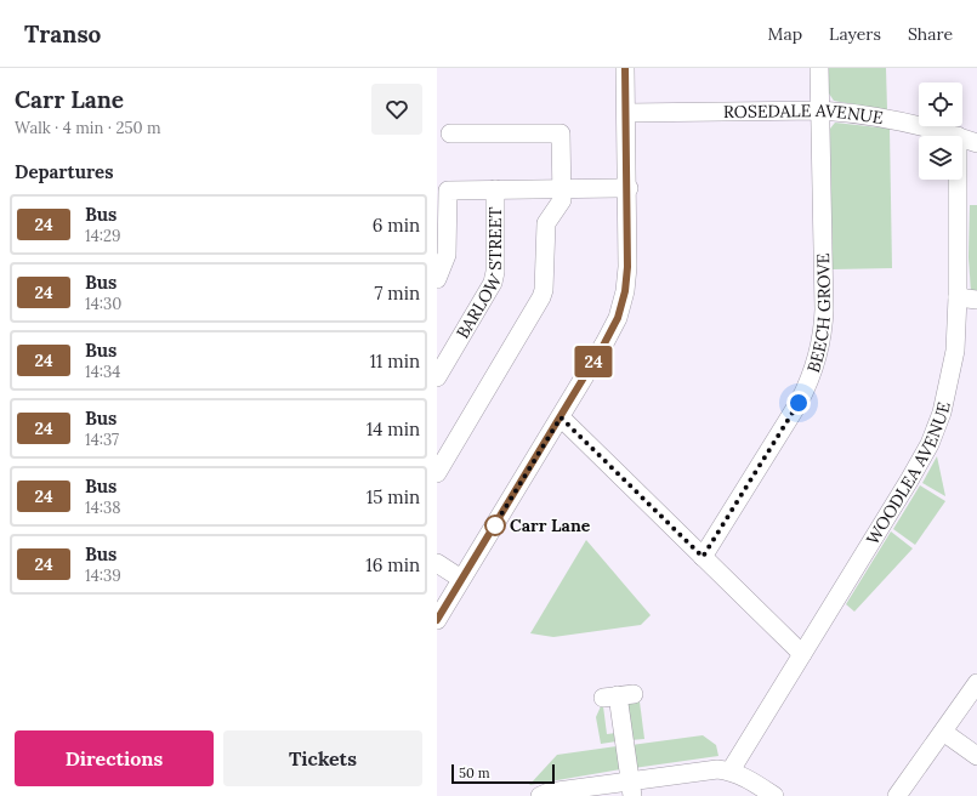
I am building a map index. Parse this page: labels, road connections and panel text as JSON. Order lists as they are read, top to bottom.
{
  "streets": {
    "street": [
      "ROSEDALE AVENUE",
      "BARLOW STREET",
      "BEECH GROVE",
      "WOODLEA AVENUE"
    ]
  },
  "crossings": [
    ["ROSEDALE AVENUE", "BEECH GROVE"]
  ],
  "places": ["Carr Lane"],
  "lines": ["bus line 24"],
  "scale_bar": "50 m",
  "page": {
    "header": "Transo",
    "nav": ["Map", "Layers", "Share"],
    "heading": [
      ["Carr Lane", "Walk · 4 min · 250 m"],
      "Departures"
    ],
    "on_map": "24",
    "list": [
      {
        "mark": "24",
        "name": "Bus",
        "note": "14:29",
        "value": "6 min"
      },
      {
        "mark": "24",
        "name": "Bus",
        "note": "14:30",
        "value": "7 min"
      },
      {
        "mark": "24",
        "name": "Bus",
        "note": "14:34",
        "value": "11 min"
      },
      {
        "mark": "24",
        "name": "Bus",
        "note": "14:37",
        "value": "14 min"
      },
      {
        "mark": "24",
        "name": "Bus",
        "note": "14:38",
        "value": "15 min"
      },
      {
        "mark": "24",
        "name": "Bus",
        "note": "14:39",
        "value": "16 min"
      }
    ],
    "buttons": ["Directions", "Tickets"],
    "scale": "50 m"
  }
}
